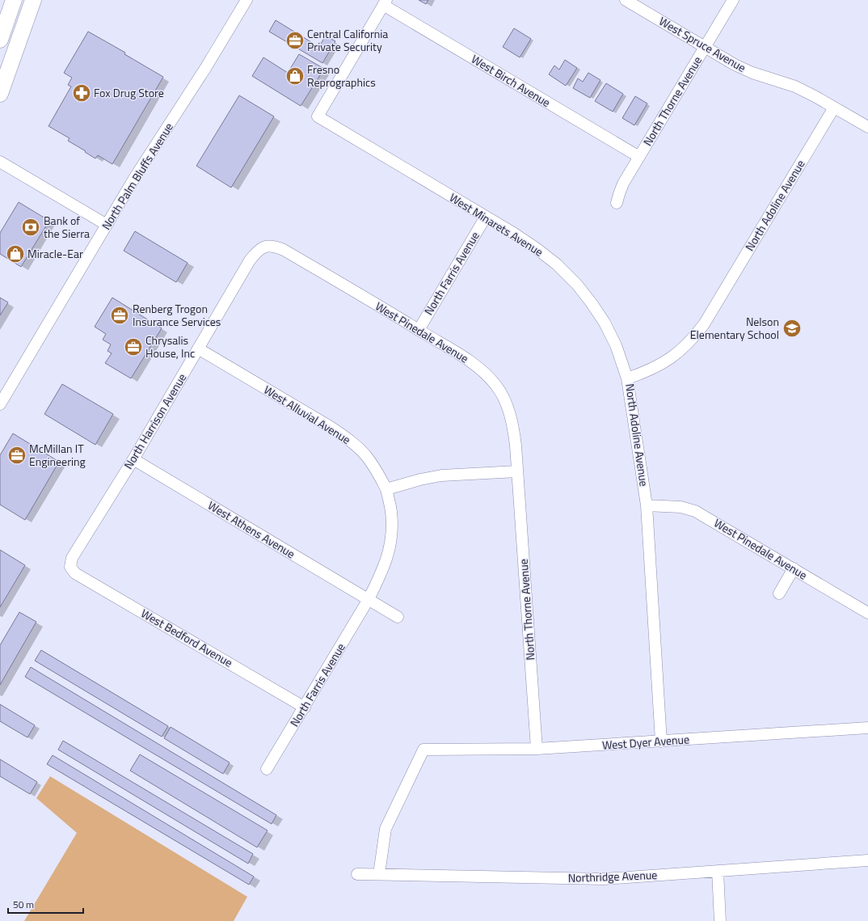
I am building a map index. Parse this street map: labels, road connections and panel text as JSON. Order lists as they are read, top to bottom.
{
  "streets": {
    "street": [
      "West Spruce Avenue",
      "West Birch Avenue",
      "North Thorne Avenue",
      "North Palm Bluffs Avenue",
      "North Adoline Avenue",
      "West Minarets Avenue",
      "North Farris Avenue",
      "West Pinedale Avenue",
      "West Alluvial Avenue",
      "North Harrison Avenue",
      "West Athens Avenue",
      "West Bedford Avenue",
      "West Dyer Avenue",
      "Northridge Avenue"
    ]
  },
  "crossings": [
    ["West Spruce Avenue", "North Thorne Avenue"],
    ["West Spruce Avenue", "North Adoline Avenue"],
    ["West Birch Avenue", "North Thorne Avenue"],
    ["West Birch Avenue", "West Minarets Avenue"],
    ["North Thorne Avenue", "West Pinedale Avenue"],
    ["North Thorne Avenue", "West Dyer Avenue"],
    ["North Adoline Avenue", "West Minarets Avenue"],
    ["North Adoline Avenue", "West Pinedale Avenue"],
    ["North Adoline Avenue", "West Dyer Avenue"],
    ["West Minarets Avenue", "North Farris Avenue"],
    ["North Farris Avenue", "West Pinedale Avenue"],
    ["North Farris Avenue", "West Alluvial Avenue"],
    ["North Farris Avenue", "West Athens Avenue"],
    ["North Farris Avenue", "West Bedford Avenue"],
    ["West Pinedale Avenue", "North Harrison Avenue"],
    ["West Alluvial Avenue", "North Harrison Avenue"],
    ["North Harrison Avenue", "West Athens Avenue"],
    ["North Harrison Avenue", "West Bedford Avenue"],
    ["West Dyer Avenue", "Northridge Avenue"]
  ],
  "places": {
    "office": [
      "Central California Private Security",
      "Renberg Trogon Insurance Services",
      "Chrysalis House, Inc",
      "McMillan IT Engineering"
    ],
    "shop": ["Fresno Reprographics", "Miracle-Ear"],
    "pharmacy": ["Fox Drug Store"],
    "bank": ["Bank of the Sierra"],
    "school or university": ["Nelson Elementary School"]
  },
  "scale_bar": "50 m"
}
